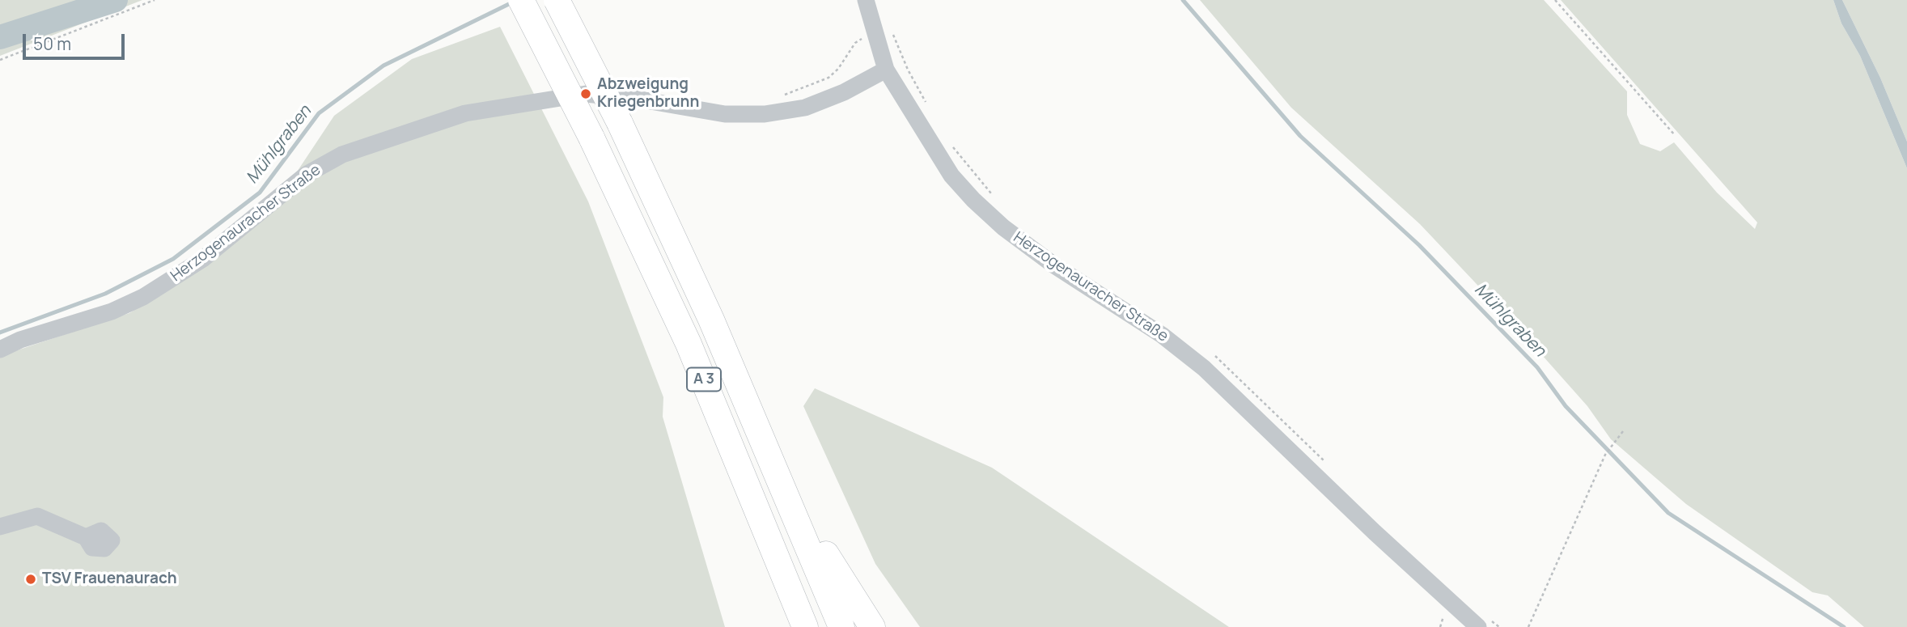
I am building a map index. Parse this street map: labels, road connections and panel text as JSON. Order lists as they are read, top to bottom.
{
  "streets": {
    "highway": ["A 3"],
    "street": ["Herzogenauracher Straße"]
  },
  "water": ["Mühlgraben"],
  "places": ["Abzweigung Kriegenbrunn", "TSV Frauenaurach"],
  "scale_bar": "50 m"
}
